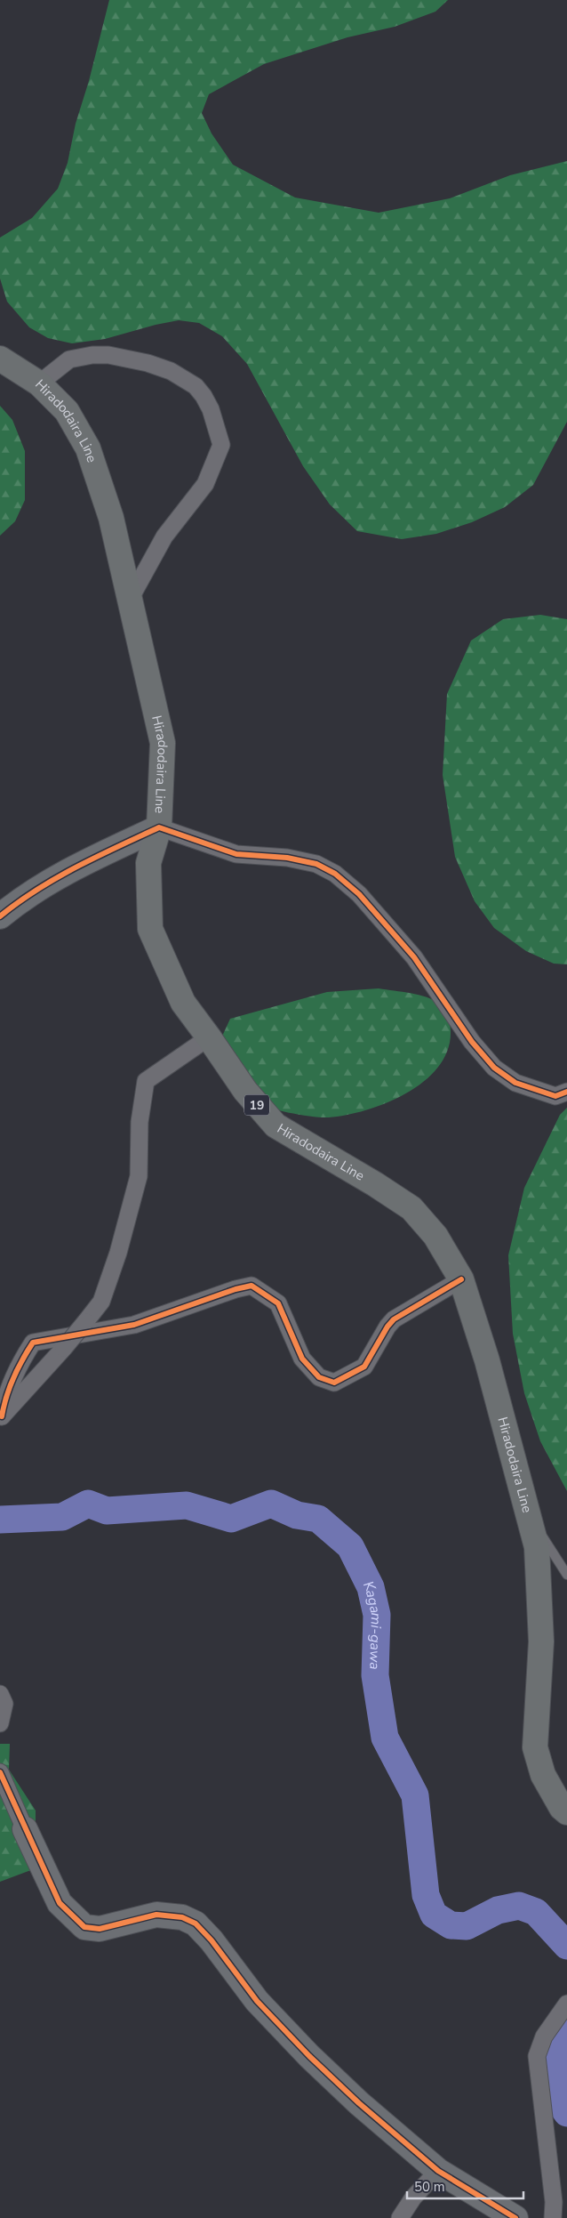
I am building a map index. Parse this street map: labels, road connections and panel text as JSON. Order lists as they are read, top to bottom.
{
  "streets": {
    "main road": ["Hiradodaira Line", "19"]
  },
  "water": ["Kagami-gawa"],
  "scale_bar": "50 m"
}
